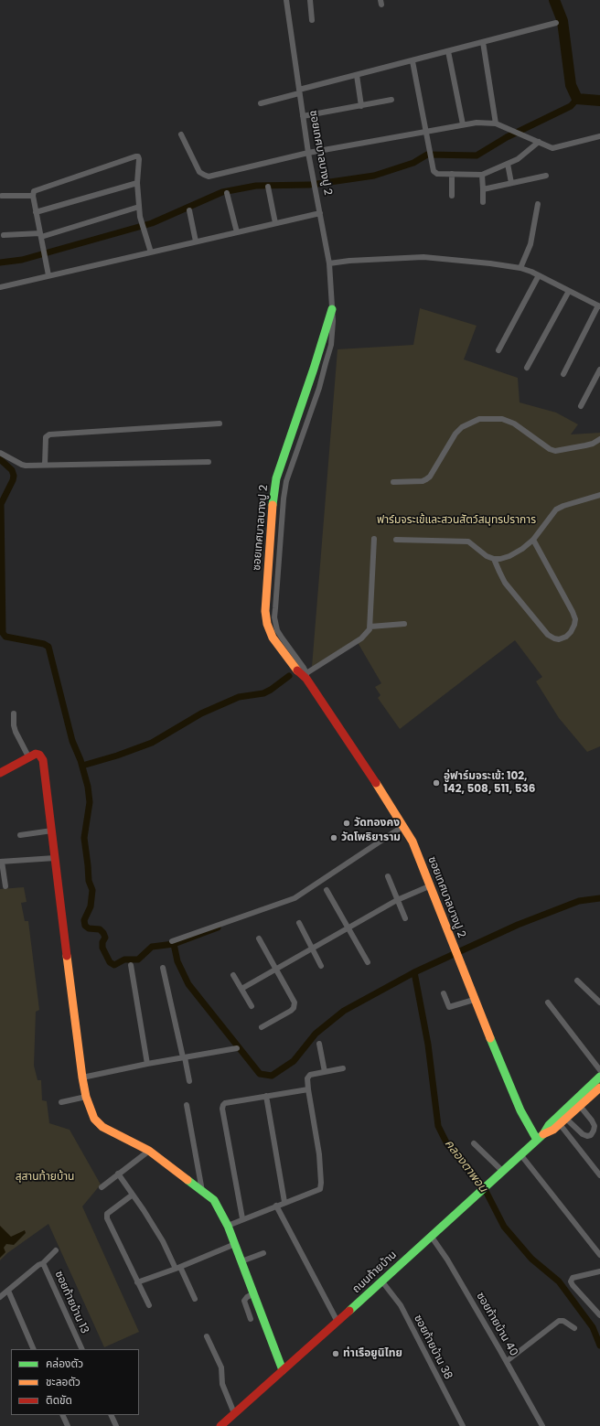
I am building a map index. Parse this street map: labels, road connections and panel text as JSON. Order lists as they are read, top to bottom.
{
  "streets": {
    "street": [
      "ซอยเทศบาลบางปู 2",
      "ถนนท้ายบ้าน",
      "ซอยท้ายบ้าน 13",
      "ซอยท้ายบ้าน 40",
      "ซอยท้ายบ้าน 38"
    ]
  },
  "crossings": [
    ["ซอยเทศบาลบางปู 2", "ถนนท้ายบ้าน"],
    ["ถนนท้ายบ้าน", "ซอยท้ายบ้าน 40"],
    ["ถนนท้ายบ้าน", "ซอยท้ายบ้าน 38"]
  ],
  "water": ["คลองตาพอน"],
  "parks": ["ฟาร์มจระเข้และสวนสัตว์สมุทรปราการ", "สุสานท้ายบ้าน"],
  "places": [
    "อู่ฟาร์มจระเข้: 102, 142, 508, 511, 536",
    "วัดทองคง",
    "วัดโพธิยาราม",
    "ท่าเรือยูนิไทย"
  ],
  "legend": ["คล่องตัว", "ชะลอตัว", "ติดขัด"]
}
